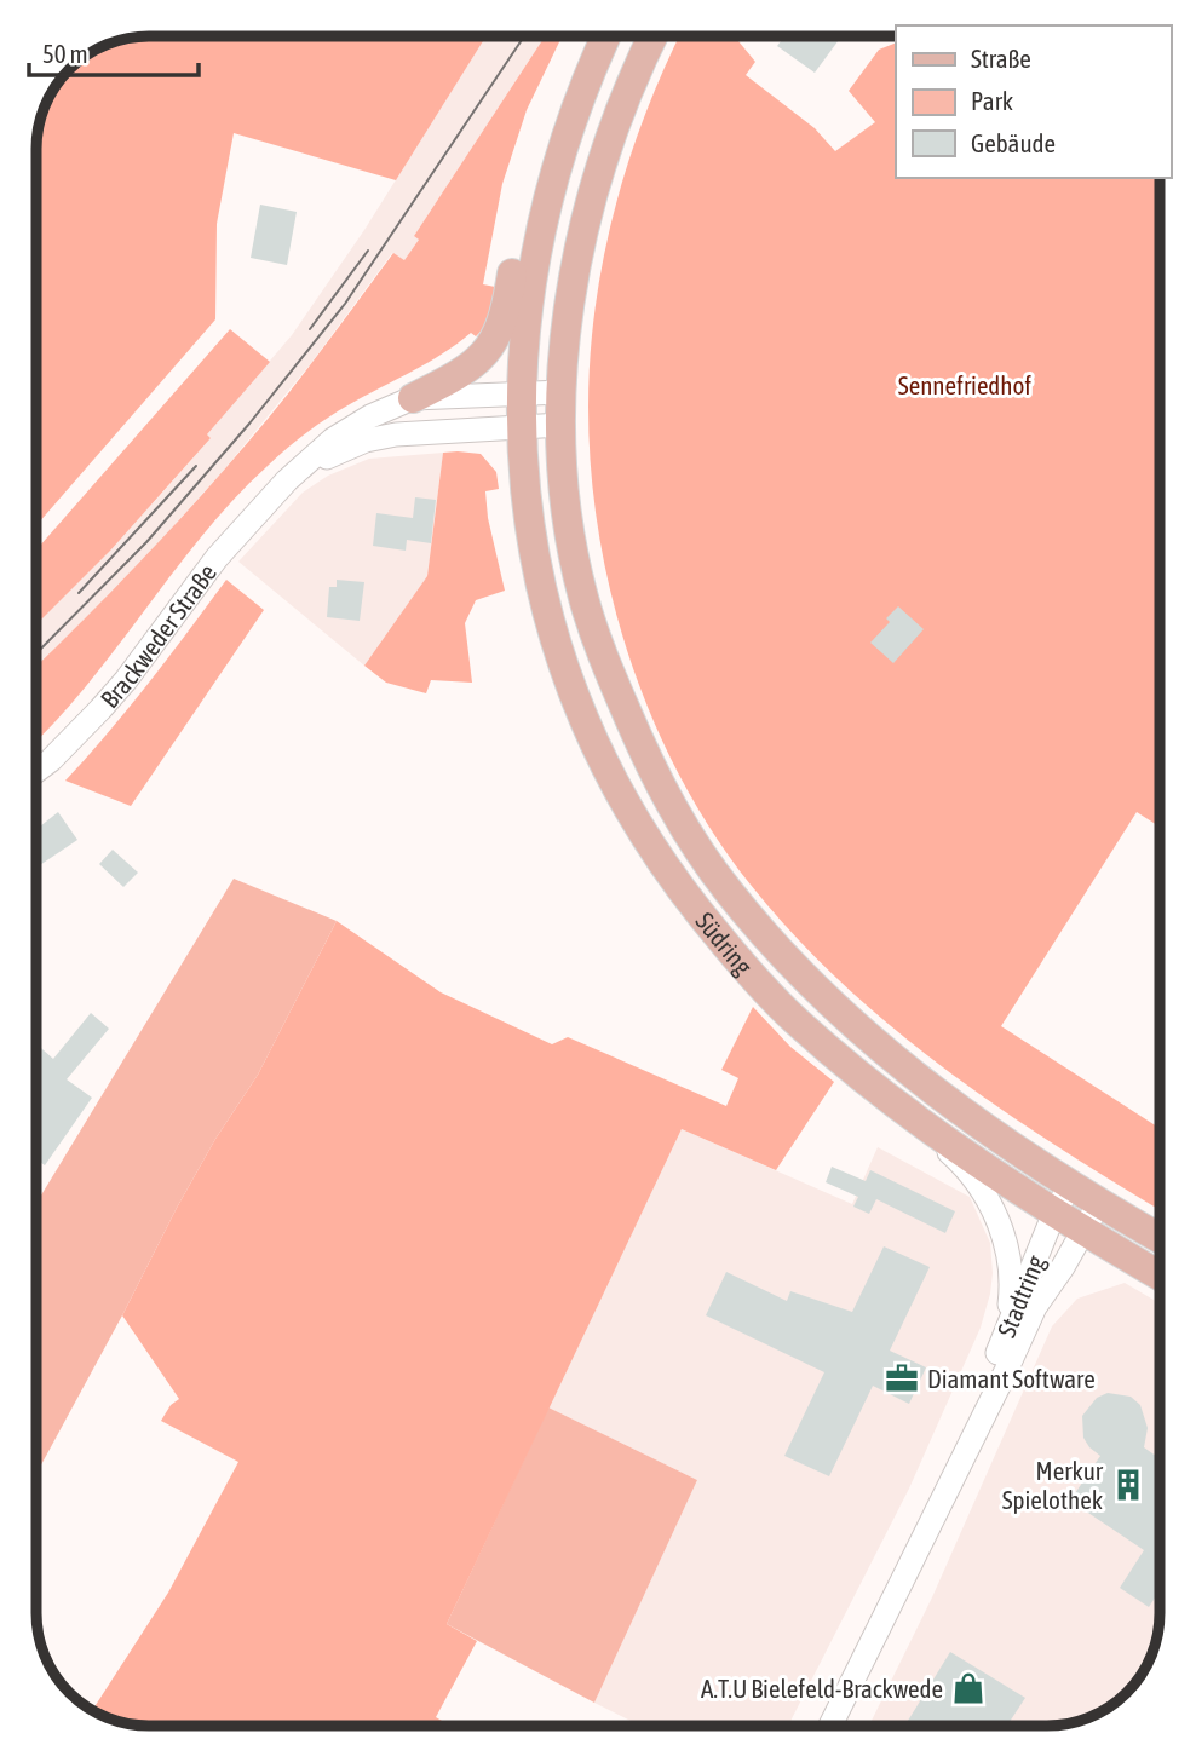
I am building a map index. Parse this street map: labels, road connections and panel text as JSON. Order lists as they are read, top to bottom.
{
  "streets": {
    "main road": ["Südring"],
    "street": ["Brackweder Straße", "Stadtring"]
  },
  "crossings": [
    ["Brackweder Straße", "Südring"],
    ["Südring", "Stadtring"]
  ],
  "parks": ["Sennefriedhof"],
  "places": {
    "office": ["Diamant Software"],
    "building": ["Merkur Spielothek"],
    "shop": ["A.T.U Bielefeld-Brackwede"]
  },
  "legend": ["Straße", "Park", "Gebäude"],
  "scale_bar": "50 m"
}
